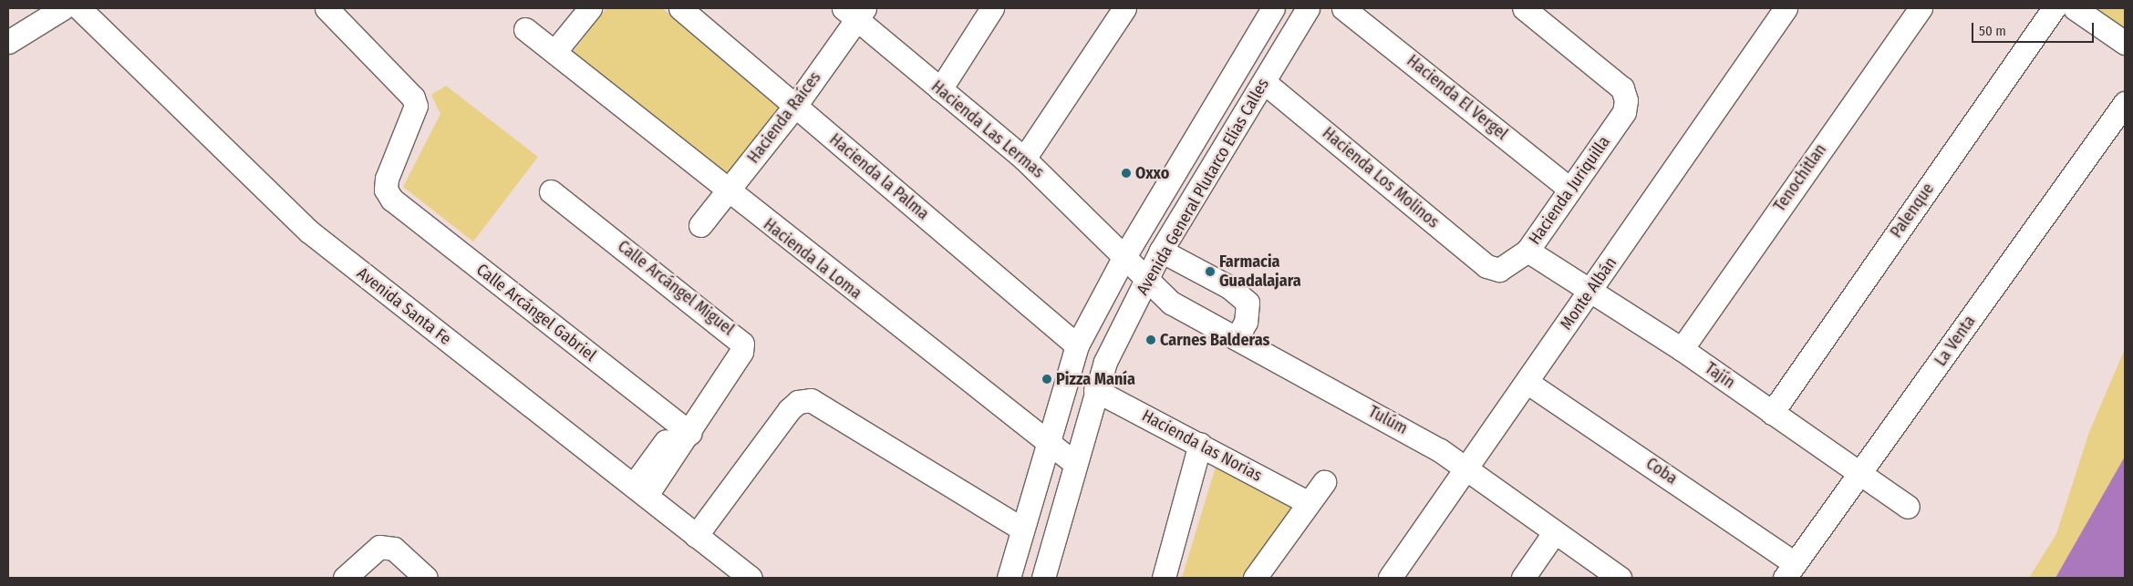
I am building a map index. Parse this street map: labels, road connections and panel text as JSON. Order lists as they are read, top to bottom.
{
  "streets": {
    "street": [
      "Hacienda El Vergel",
      "Hacienda Raíces",
      "Hacienda Las Lermas",
      "Hacienda la Palma",
      "Hacienda Los Molinos",
      "Tenochitlan",
      "Avenida General Plutarco Elías Calles",
      "Hacienda Juriquilla",
      "Palenque",
      "Hacienda la Loma",
      "Calle Arcángel Miguel",
      "Monte Albán",
      "Avenida Santa Fe",
      "Calle Arcángel Gabriel",
      "La Venta",
      "Tajín",
      "Tulúm",
      "Hacienda las Norias",
      "Coba"
    ]
  },
  "crossings": [
    ["Hacienda El Vergel", "Hacienda Juriquilla"],
    ["Hacienda Raíces", "Hacienda Las Lermas"],
    ["Hacienda Raíces", "Hacienda la Palma"],
    ["Hacienda Raíces", "Hacienda la Loma"],
    ["Hacienda Las Lermas", "Avenida General Plutarco Elías Calles"],
    ["Hacienda Las Lermas", "Tulúm"],
    ["Hacienda la Palma", "Avenida General Plutarco Elías Calles"],
    ["Hacienda Los Molinos", "Avenida General Plutarco Elías Calles"],
    ["Hacienda Los Molinos", "Hacienda Juriquilla"],
    ["Tenochitlan", "Tajín"],
    ["Avenida General Plutarco Elías Calles", "Hacienda la Loma"],
    ["Avenida General Plutarco Elías Calles", "Tulúm"],
    ["Avenida General Plutarco Elías Calles", "Hacienda las Norias"],
    ["Hacienda Juriquilla", "Tajín"],
    ["Palenque", "Tajín"],
    ["Calle Arcángel Miguel", "Avenida Santa Fe"],
    ["Calle Arcángel Miguel", "Calle Arcángel Gabriel"],
    ["Monte Albán", "Tajín"],
    ["Monte Albán", "Tulúm"],
    ["Monte Albán", "Coba"],
    ["La Venta", "Tajín"],
    ["La Venta", "Coba"]
  ],
  "places": [
    "Oxxo",
    "Farmacia Guadalajara",
    "Carnes Balderas",
    "Pizza Manía"
  ],
  "scale_bar": "50 m"
}
